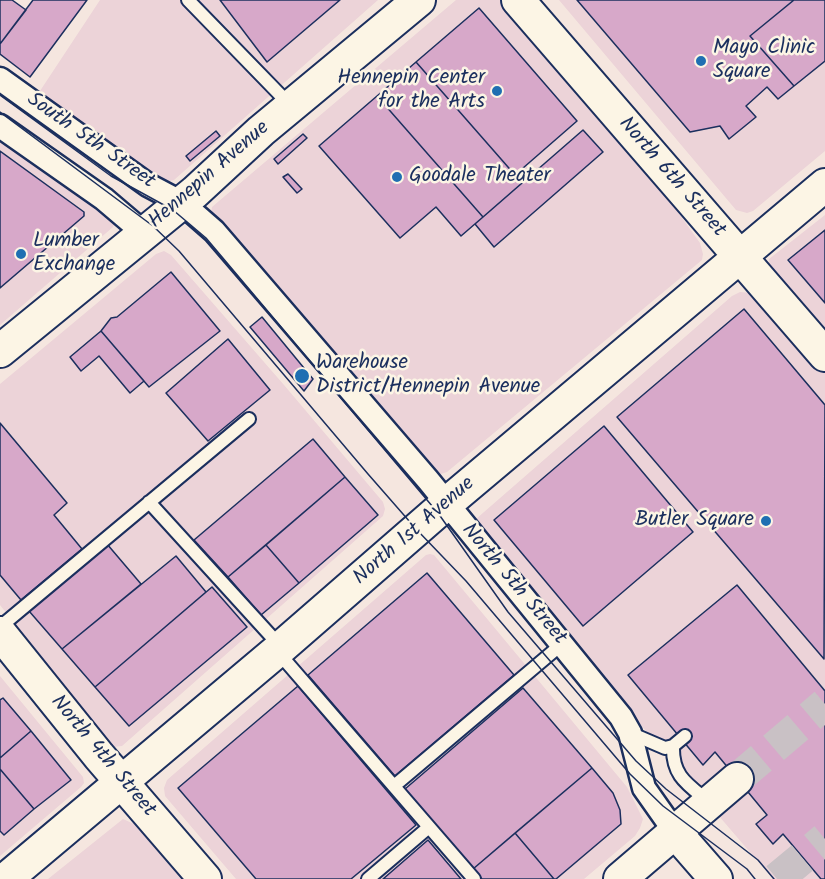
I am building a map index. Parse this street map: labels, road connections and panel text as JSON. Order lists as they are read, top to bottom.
{
  "streets": {
    "street": [
      "South 5th Street",
      "Hennepin Avenue",
      "North 6th Street",
      "North 1st Avenue",
      "North 5th Street",
      "North 4th Street"
    ]
  },
  "crossings": [
    ["South 5th Street", "Hennepin Avenue"],
    ["South 5th Street", "North 5th Street"],
    ["Hennepin Avenue", "North 5th Street"],
    ["North 6th Street", "North 1st Avenue"],
    ["North 1st Avenue", "North 5th Street"],
    ["North 1st Avenue", "North 4th Street"]
  ],
  "places": [
    "Mayo Clinic Square",
    "Hennepin Center for the Arts",
    "Goodale Theater",
    "Lumber Exchange",
    "Warehouse District/Hennepin Avenue",
    "Butler Square"
  ]
}
